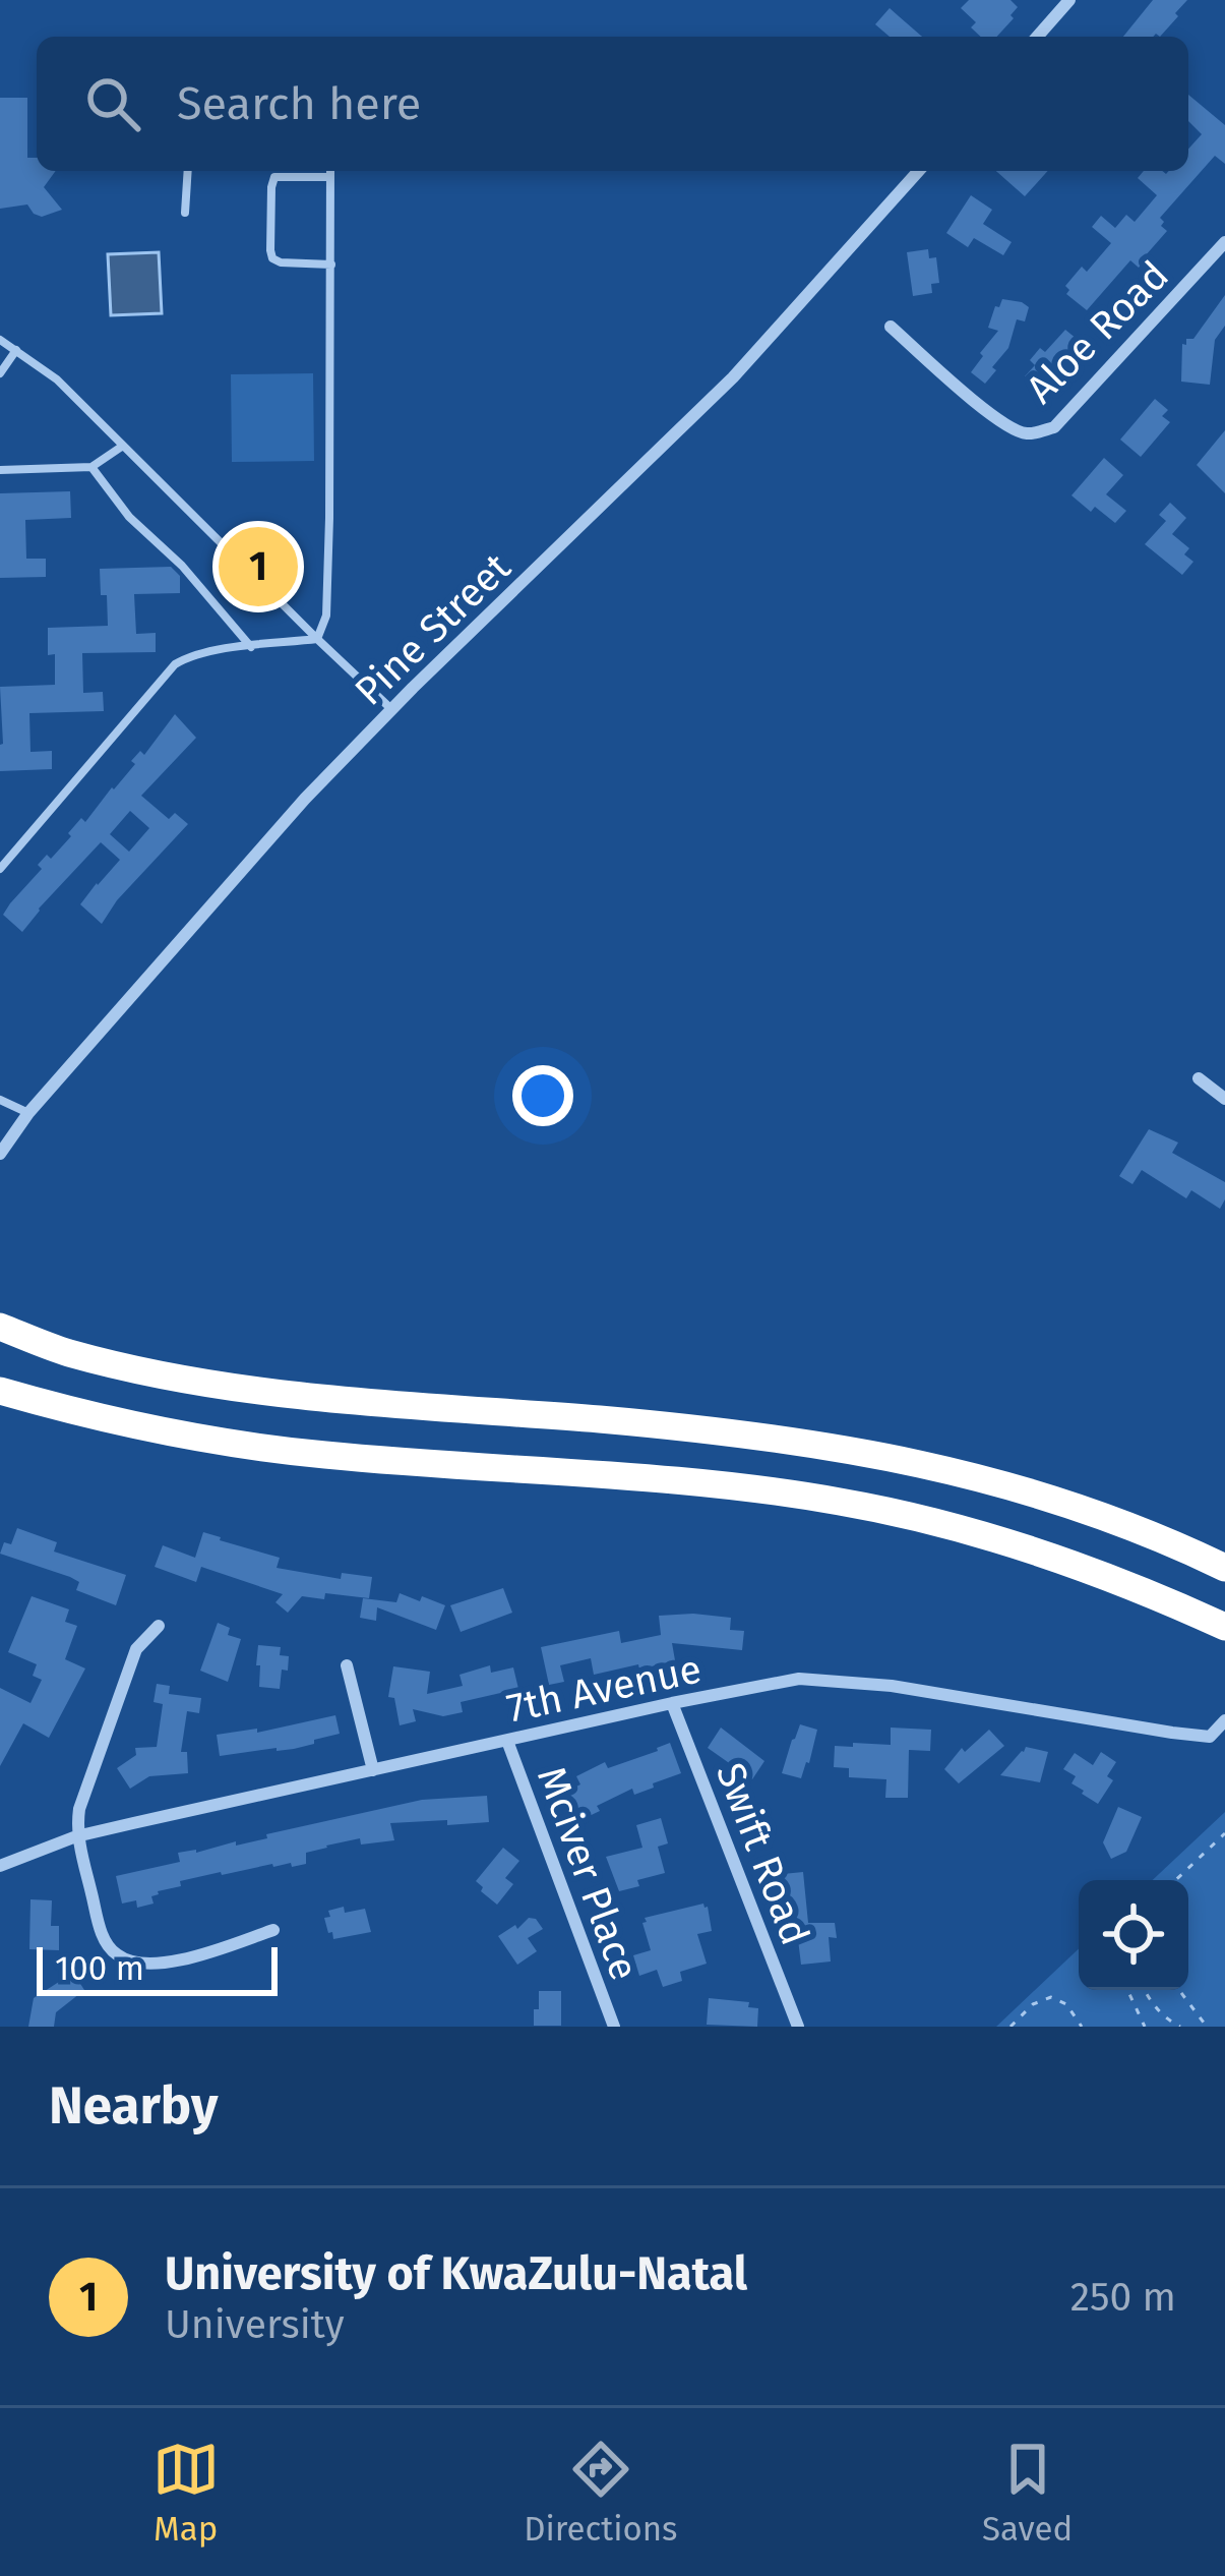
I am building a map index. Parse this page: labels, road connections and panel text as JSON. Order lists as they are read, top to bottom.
{
  "streets": {
    "street": [
      "Aloe Road",
      "Pine Street",
      "7th Avenue",
      "Swift Road",
      "Mciver Place"
    ]
  },
  "crossings": [
    ["7th Avenue", "Swift Road"],
    ["7th Avenue", "Mciver Place"]
  ],
  "scale_bar": "100 m",
  "page": {
    "search": "Search here",
    "pins": "1",
    "scale": "100 m",
    "heading": "Nearby",
    "list": [
      {
        "mark": "1",
        "name": "University of KwaZulu-Natal",
        "note": "University",
        "value": "250 m"
      }
    ],
    "nav": ["Map", "Directions", "Saved"]
  }
}
